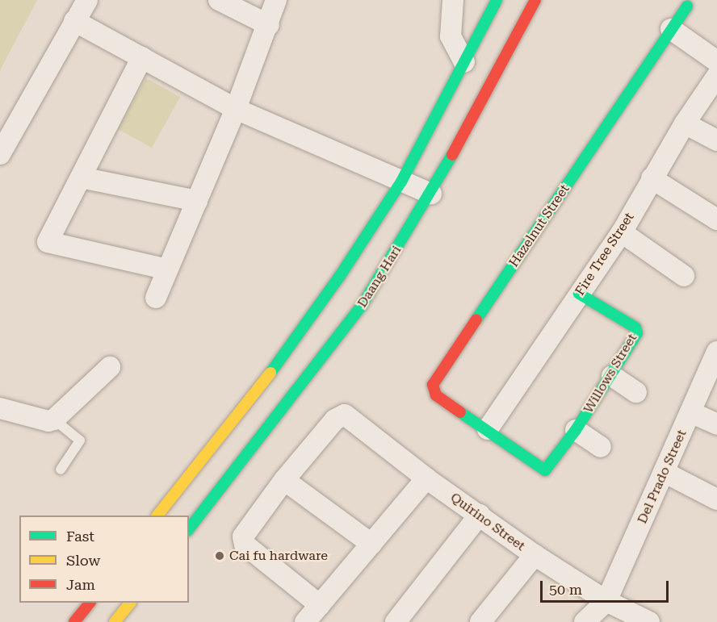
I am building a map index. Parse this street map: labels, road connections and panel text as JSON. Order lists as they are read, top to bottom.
{
  "streets": {
    "main road": ["Hazelnut Street", "Daang Hari", "Willows Street"],
    "street": ["Fire Tree Street", "Del Prado Street", "Quirino Street"]
  },
  "crossings": [
    ["Hazelnut Street", "Fire Tree Street"],
    ["Hazelnut Street", "Willows Street"],
    ["Fire Tree Street", "Willows Street"],
    ["Del Prado Street", "Quirino Street"]
  ],
  "places": ["Cai fu hardware"],
  "legend": ["Fast", "Slow", "Jam"],
  "scale_bar": "50 m"
}
